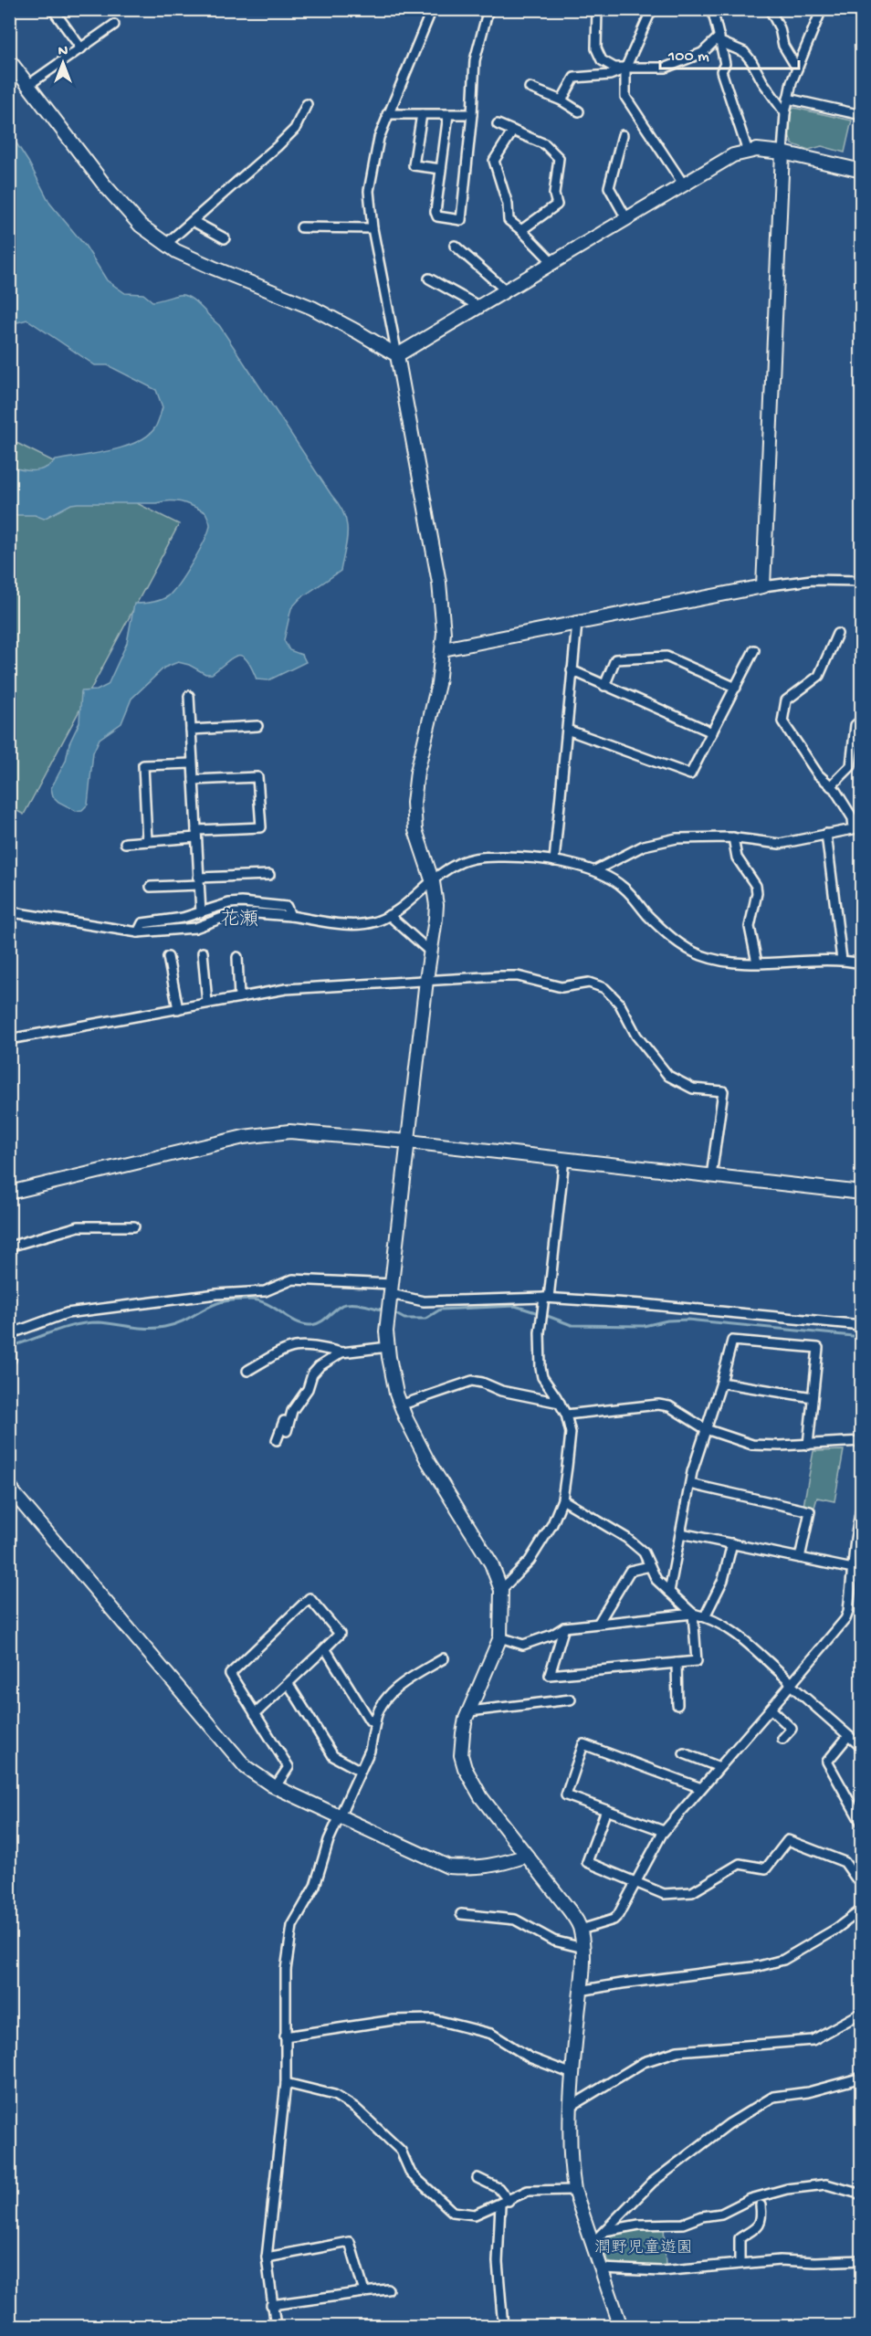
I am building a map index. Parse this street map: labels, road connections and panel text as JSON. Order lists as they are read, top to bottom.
{
  "districts": ["花瀬"],
  "parks": ["潤野児童遊園"],
  "scale_bar": "100 m",
  "north": "top"
}
